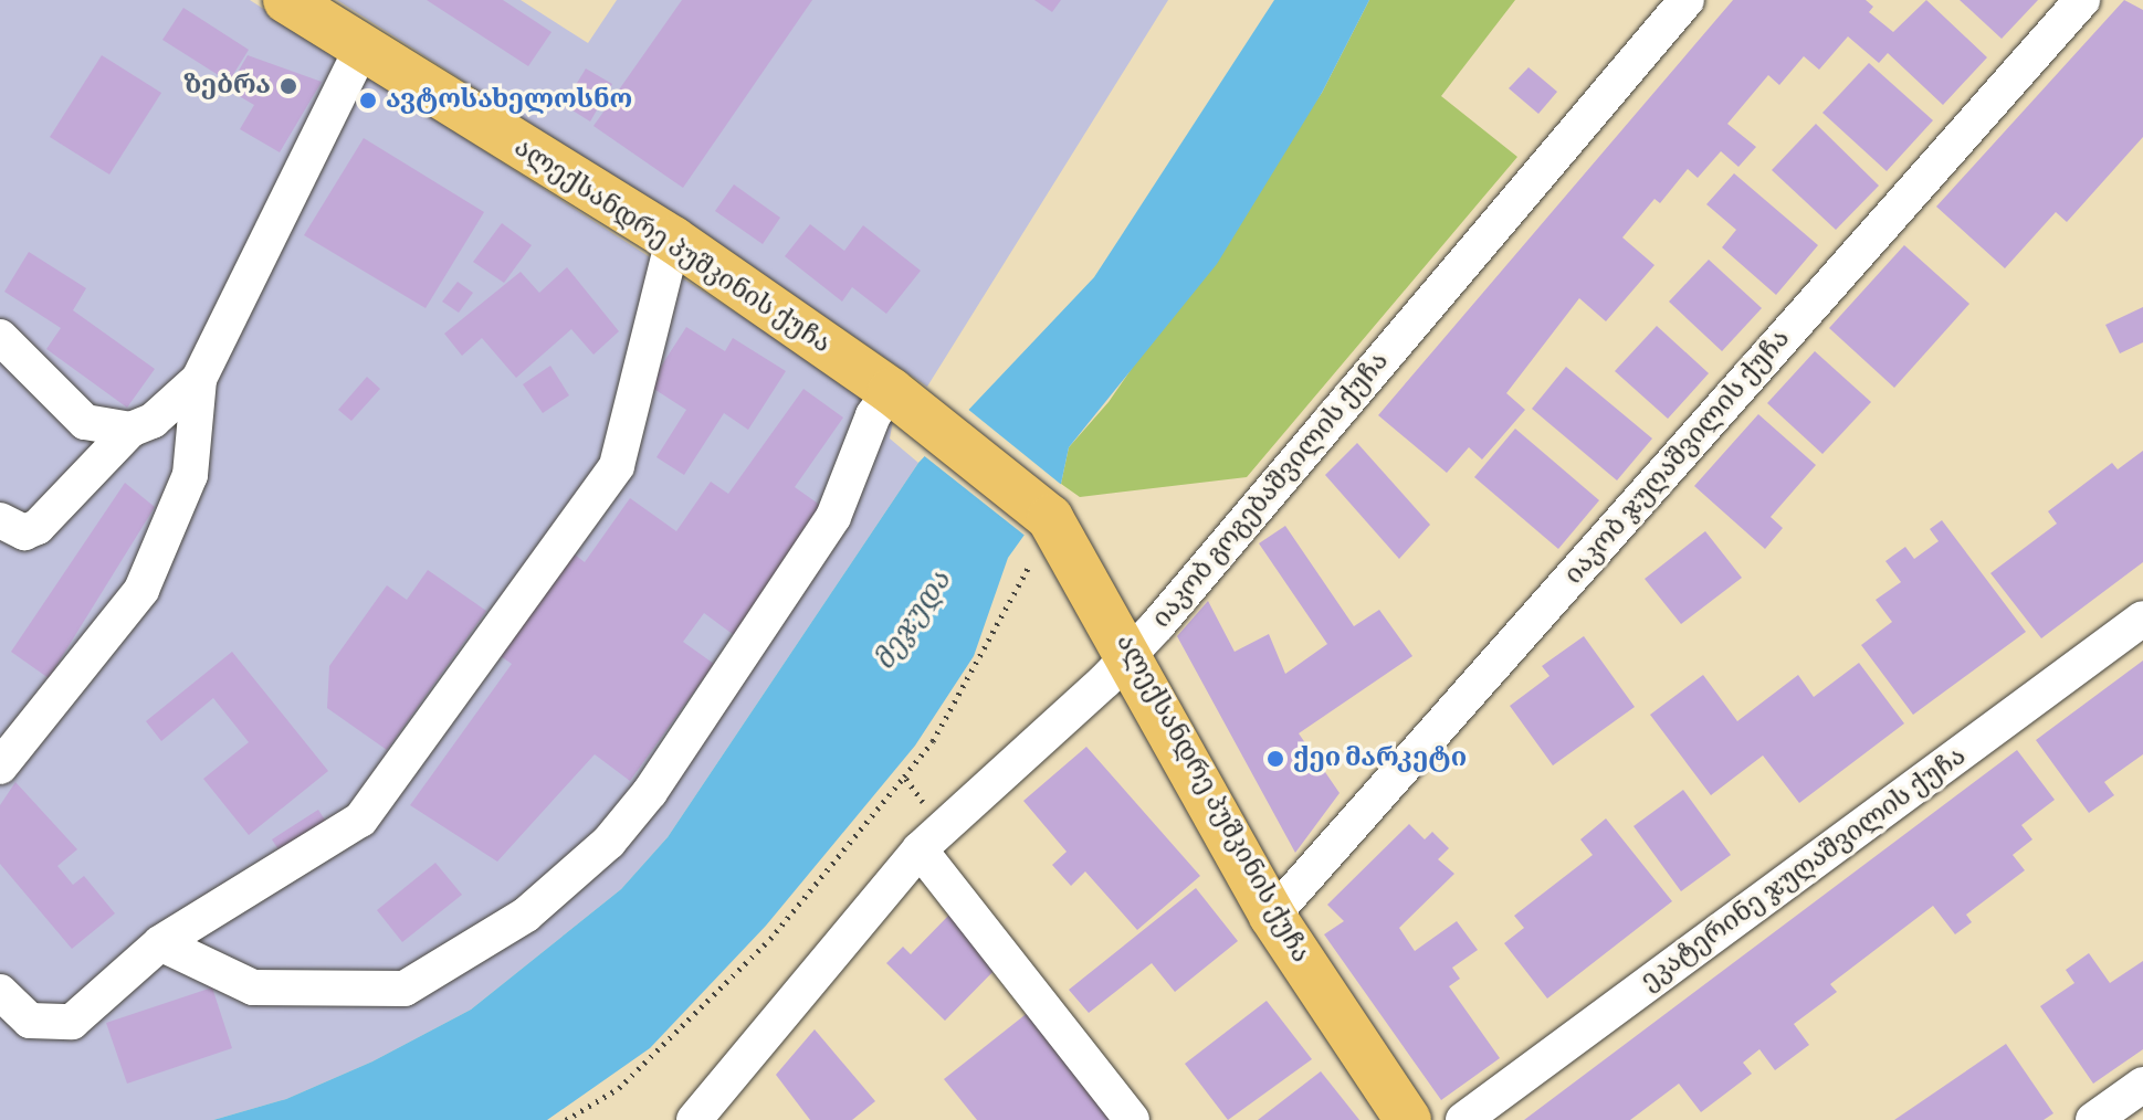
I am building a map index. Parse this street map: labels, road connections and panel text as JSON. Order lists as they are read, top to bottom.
{
  "streets": {
    "main road": ["ალექსანდრე პუშკინის ქუჩა"],
    "street": ["იაკობ ჯუღაშვილის ქუჩა", "იაკობ გოგებაშვილის ქუჩა", "ეკატერინე ჯუღაშვილის ქუჩა"]
  },
  "crossings": [
    ["ალექსანდრე პუშკინის ქუჩა", "იაკობ ჯუღაშვილის ქუჩა"],
    ["ალექსანდრე პუშკინის ქუჩა", "იაკობ გოგებაშვილის ქუჩა"]
  ],
  "water": ["მეჯუდა"],
  "places": ["ზებრა", "ავტოსახელოსნო", "ქეი მარკეტი"]
}
